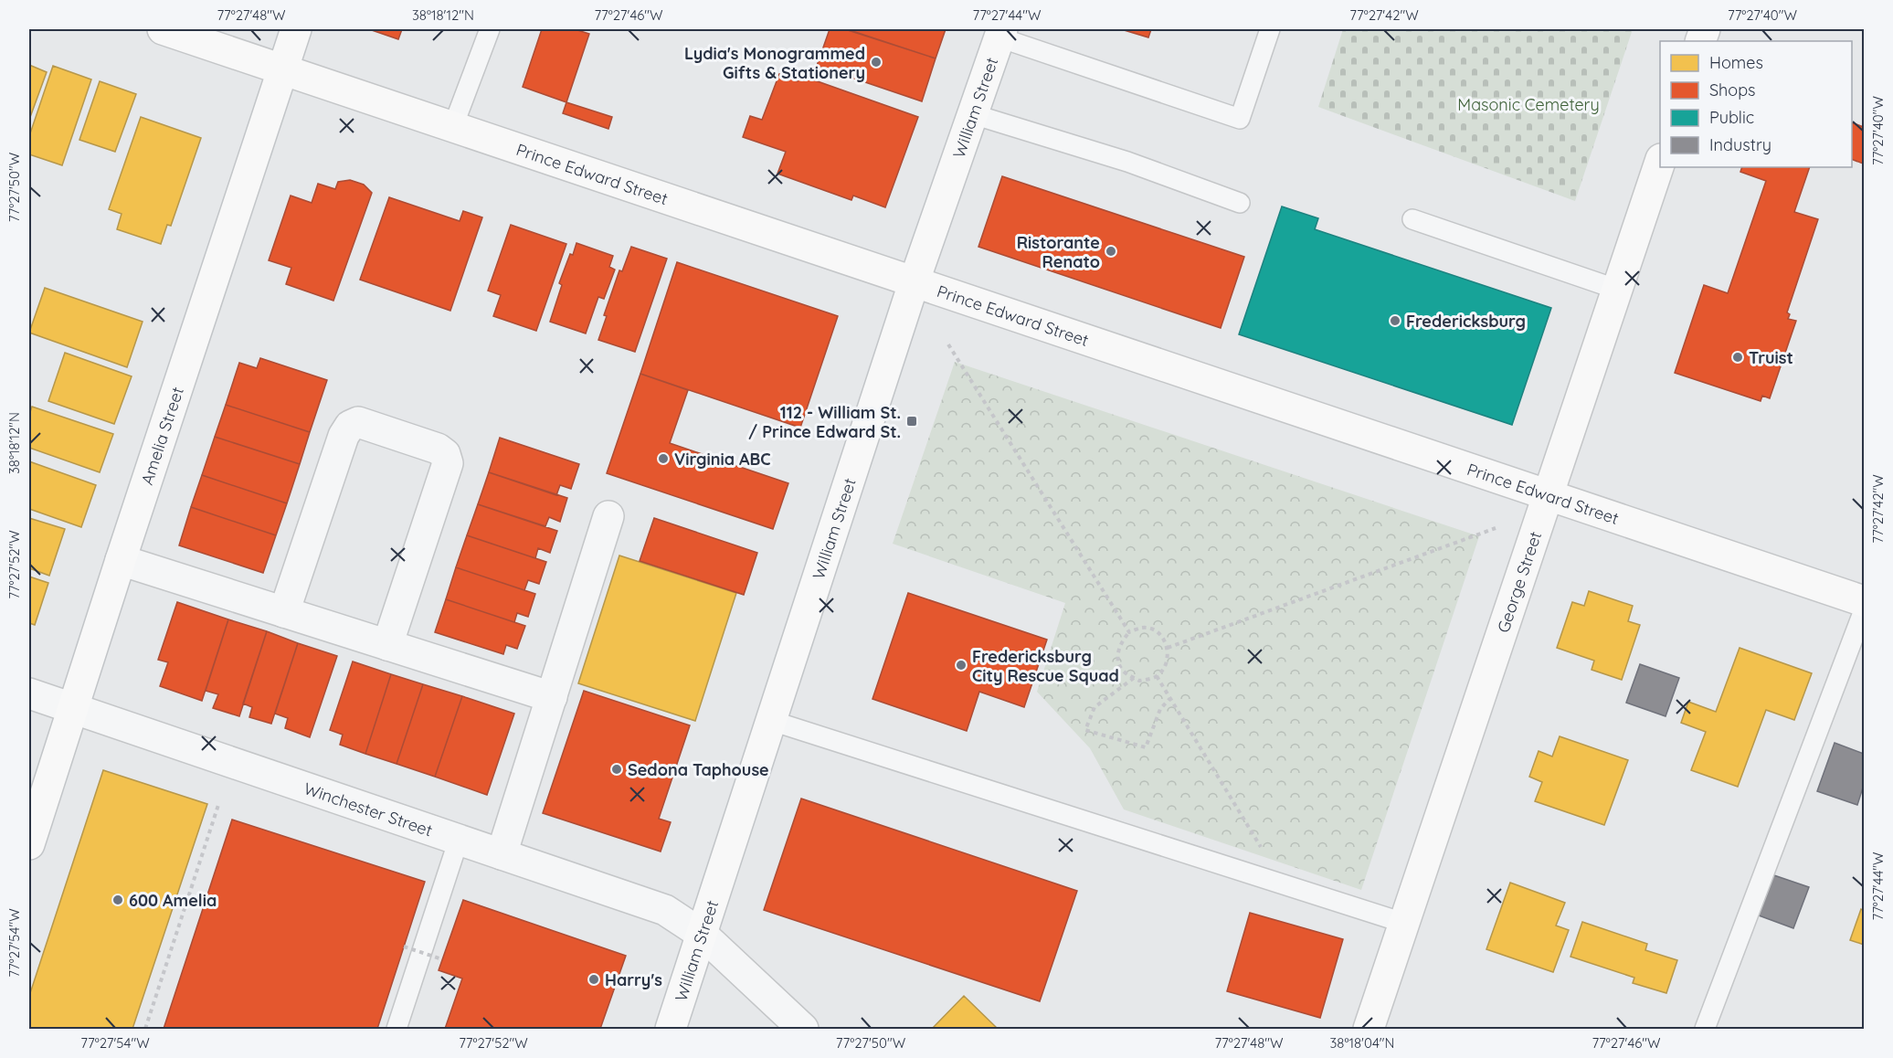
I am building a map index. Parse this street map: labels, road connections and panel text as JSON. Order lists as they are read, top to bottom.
{
  "streets": {
    "street": [
      "William Street",
      "Prince Edward Street",
      "Amelia Street",
      "George Street",
      "Winchester Street"
    ]
  },
  "crossings": [
    ["William Street", "Prince Edward Street"],
    ["William Street", "Winchester Street"],
    ["Prince Edward Street", "Amelia Street"],
    ["Prince Edward Street", "George Street"],
    ["Amelia Street", "Winchester Street"]
  ],
  "parks": ["Masonic Cemetery"],
  "places": {
    "other": [
      "Lydia's Monogrammed Gifts & Stationery",
      "Ristorante Renato",
      "Fredericksburg",
      "Truist",
      "Virginia ABC",
      "Fredericksburg City Rescue Squad",
      "Sedona Taphouse",
      "600 Amelia",
      "Harry's"
    ],
    "transit": ["112 - William St. / Prince Edward St."]
  },
  "legend": [
    "Homes",
    "Shops",
    "Public",
    "Industry"
  ],
  "coordinates": [
    "77°27'48\"W",
    "38°18'12\"N",
    "77°27'46\"W",
    "77°27'44\"W",
    "77°27'42\"W",
    "77°27'40\"W",
    "77°27'50\"W",
    "77°27'52\"W",
    "77°27'54\"W",
    "38°18'04\"N"
  ]
}
